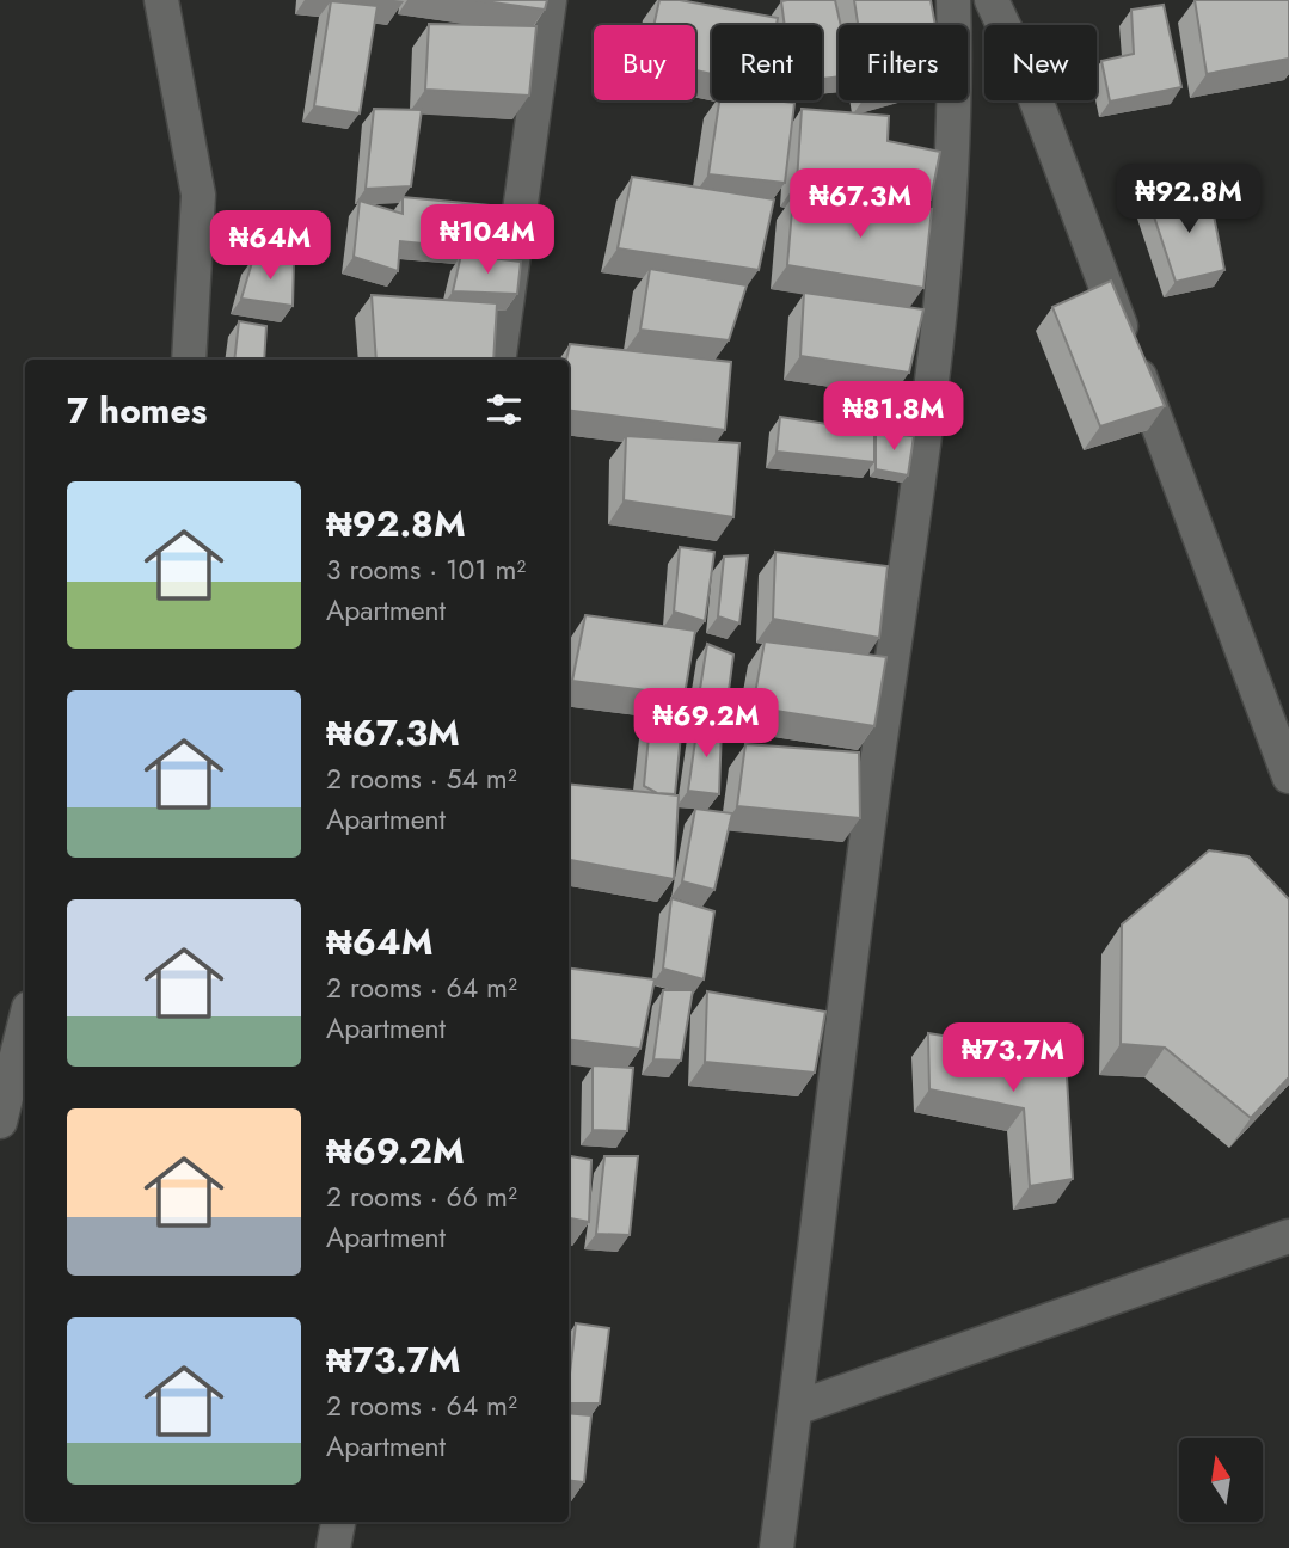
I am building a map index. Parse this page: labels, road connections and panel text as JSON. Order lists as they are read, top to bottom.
{
  "north": "top",
  "page": {
    "chip": [
      "Buy",
      "Rent",
      "Filters",
      "New"
    ],
    "price": [
      "₦92.8M",
      "₦67.3M",
      "₦104M",
      "₦64M",
      "₦81.8M",
      "₦69.2M",
      "₦73.7M"
    ],
    "heading": "7 homes",
    "list": [
      {
        "name": "₦92.8M",
        "note": "3 rooms · 101 m² · Apartment"
      },
      {
        "name": "₦67.3M",
        "note": "2 rooms · 54 m² · Apartment"
      },
      {
        "name": "₦64M",
        "note": "2 rooms · 64 m² · Apartment"
      },
      {
        "name": "₦69.2M",
        "note": "2 rooms · 66 m² · Apartment"
      },
      {
        "name": "₦73.7M",
        "note": "2 rooms · 64 m² · Apartment"
      }
    ]
  }
}
